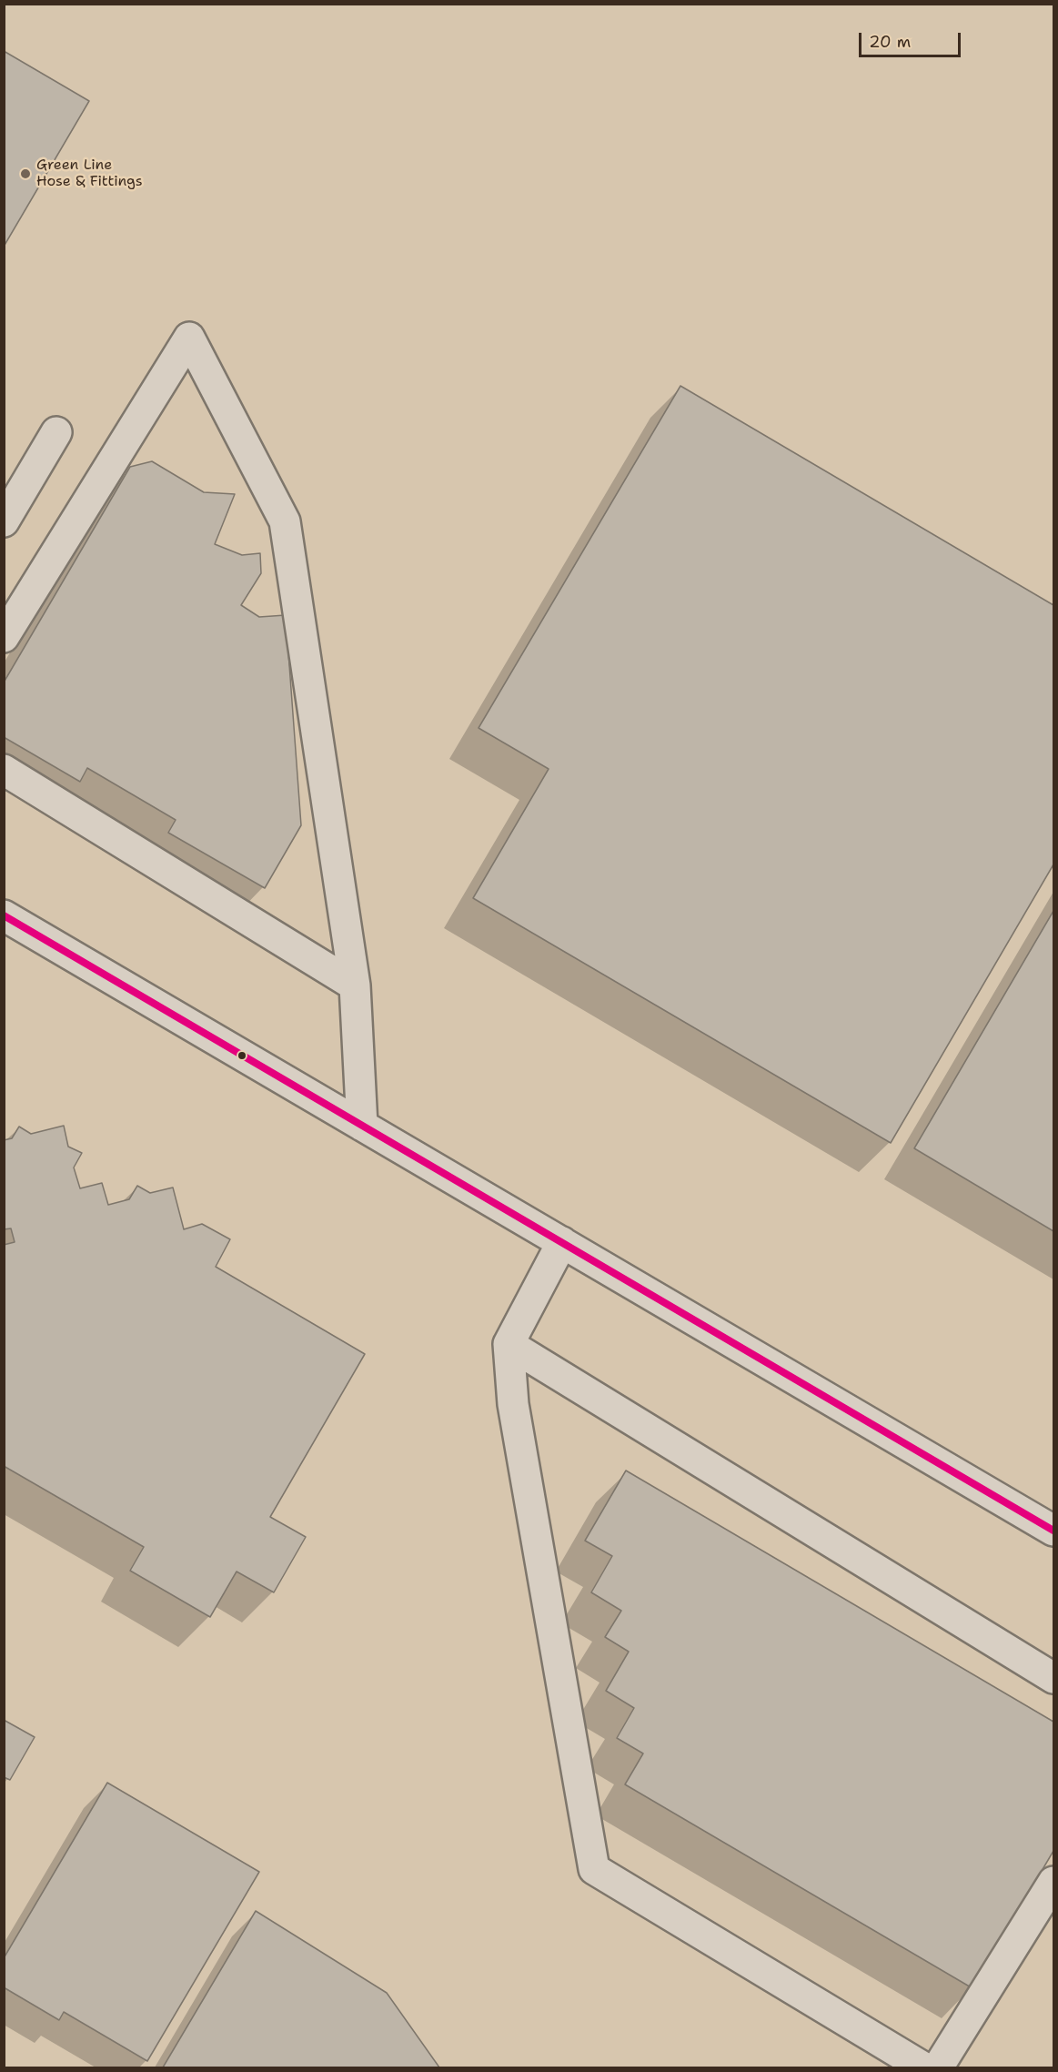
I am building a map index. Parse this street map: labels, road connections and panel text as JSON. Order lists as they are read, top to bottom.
{
  "places": ["Green Line Hose & Fittings"],
  "scale_bar": "20 m"
}
